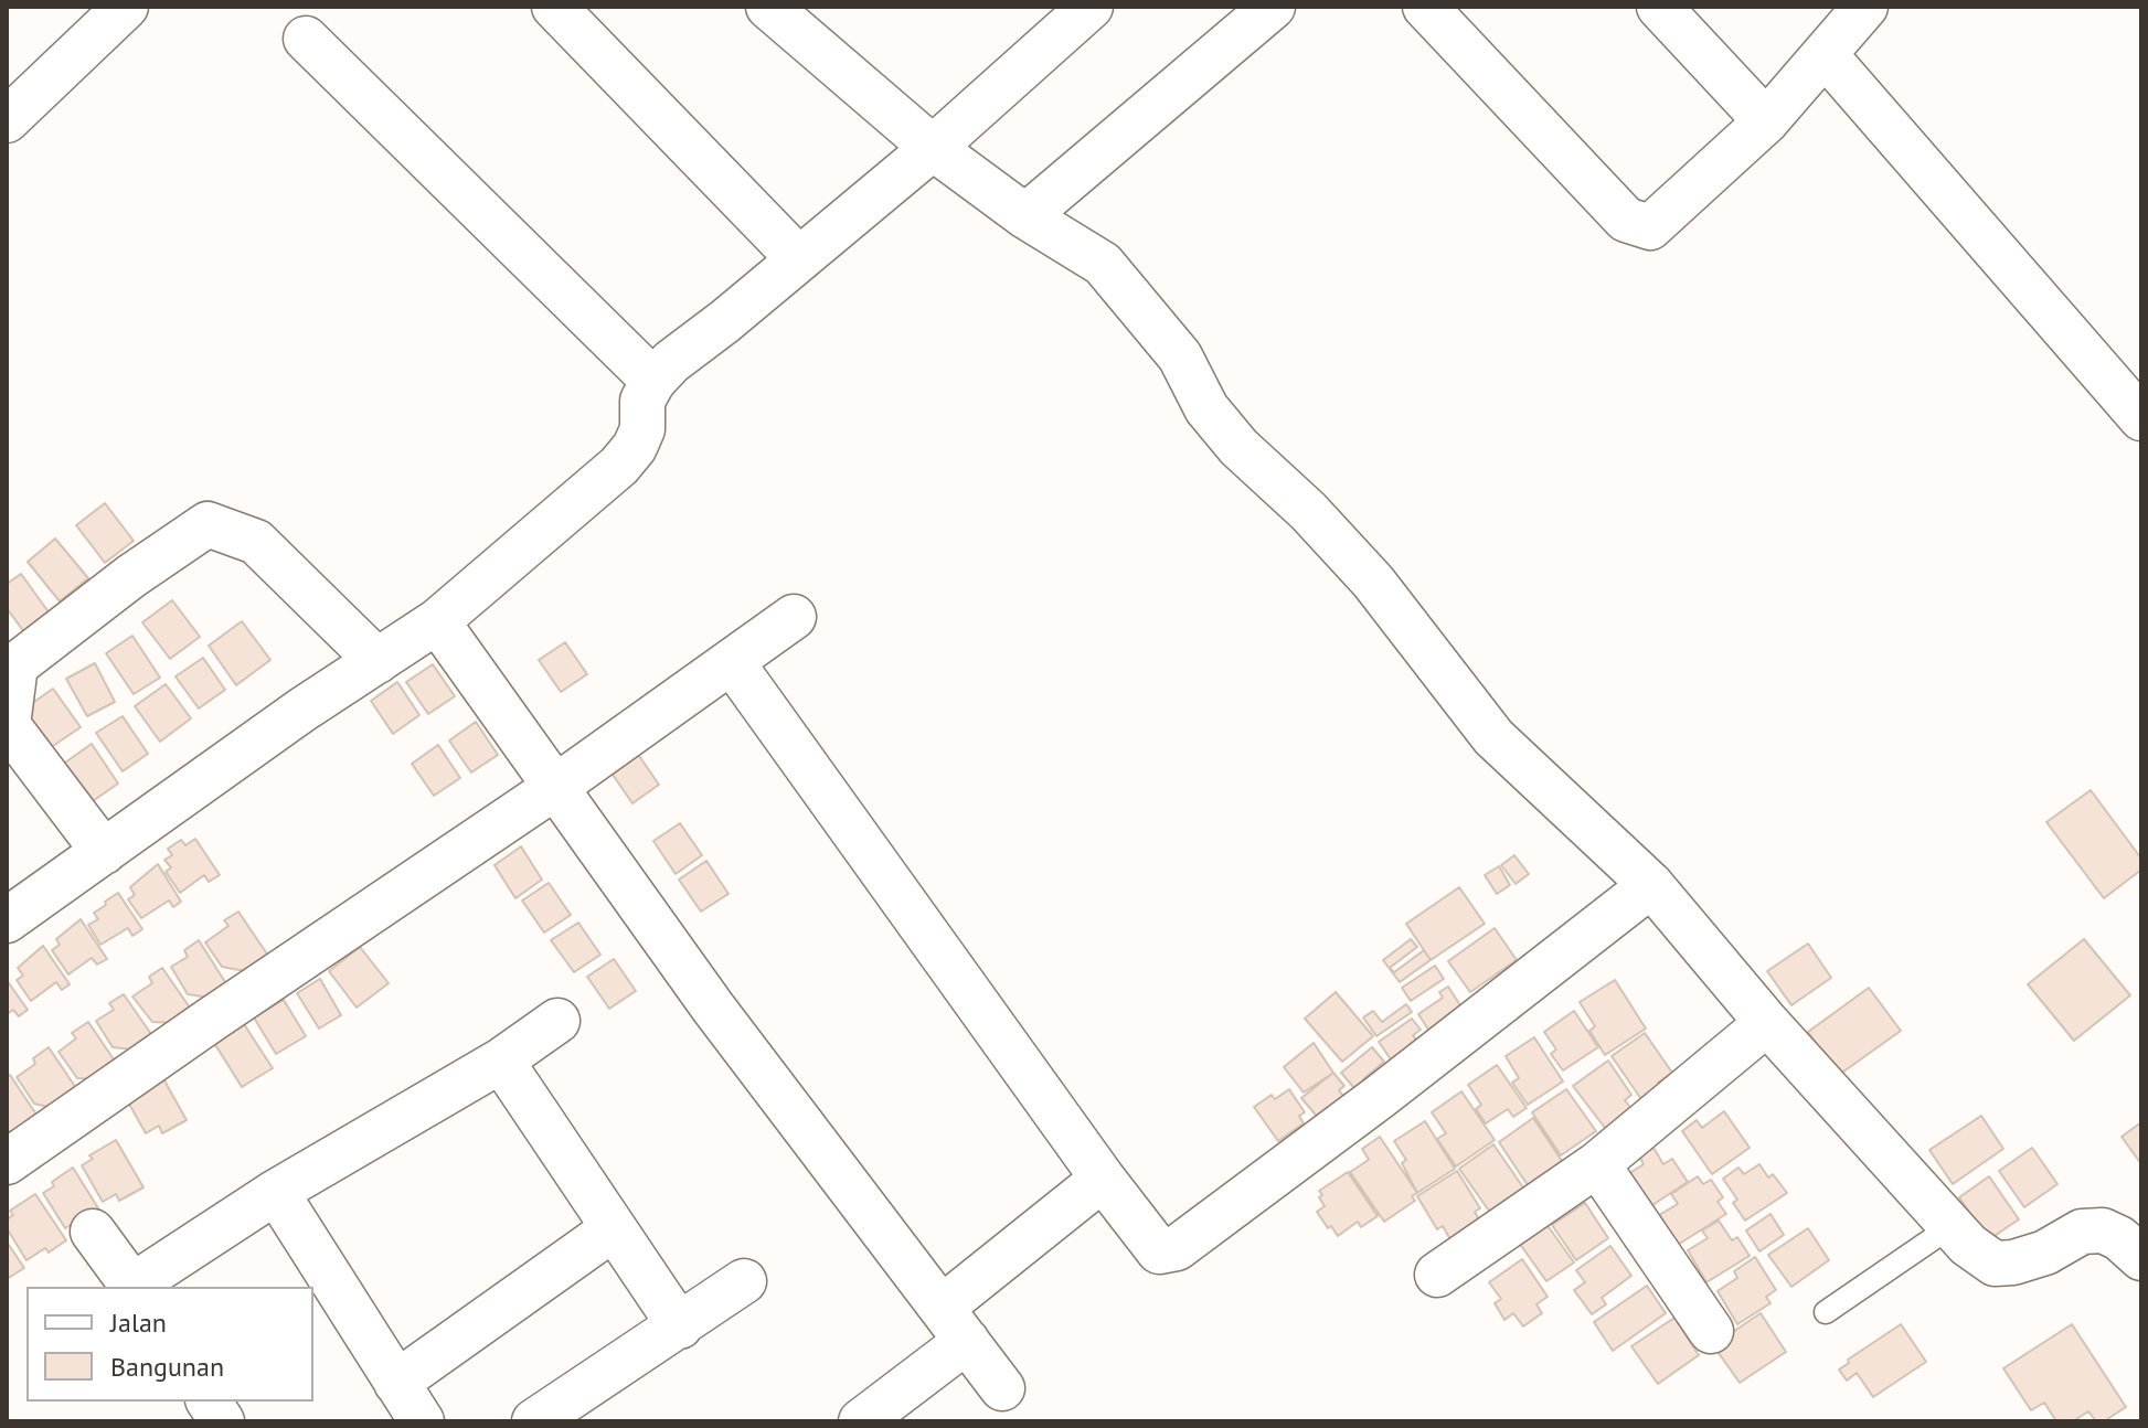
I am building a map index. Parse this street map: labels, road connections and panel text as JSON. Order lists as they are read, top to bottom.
{
  "legend": ["Jalan", "Bangunan"]
}
